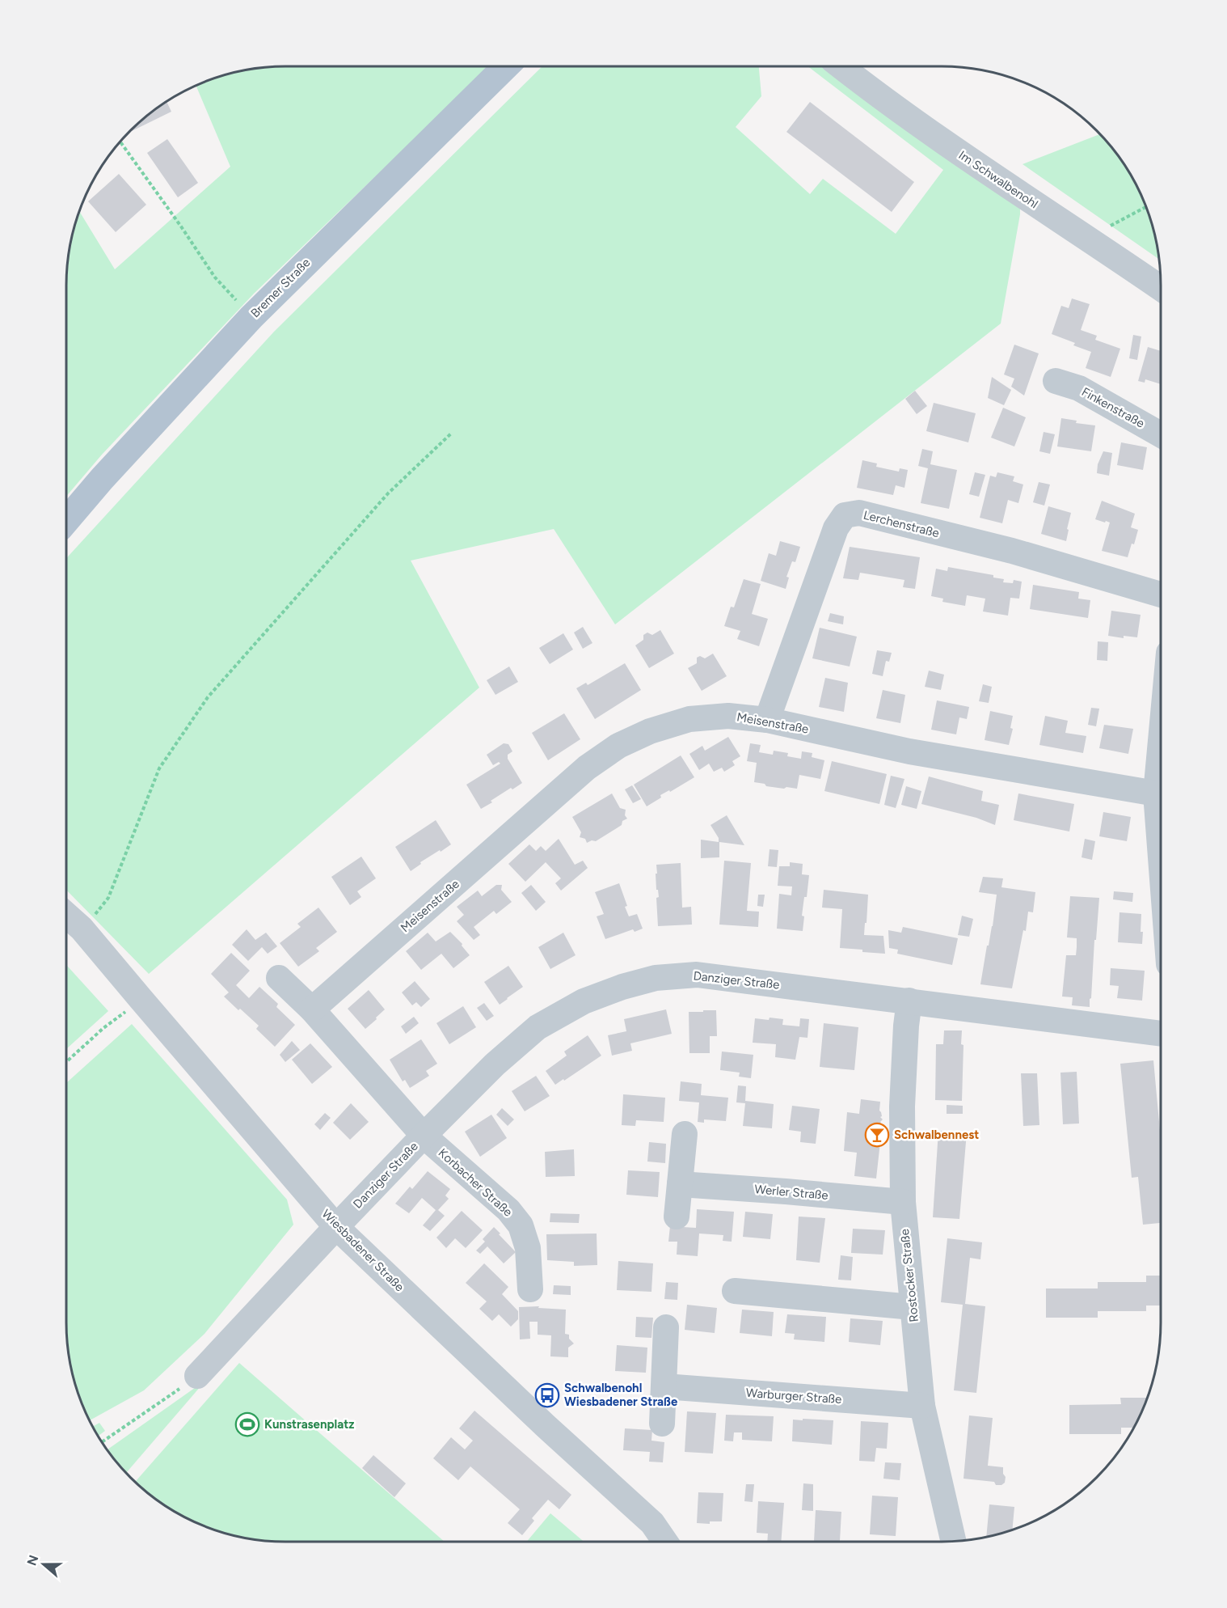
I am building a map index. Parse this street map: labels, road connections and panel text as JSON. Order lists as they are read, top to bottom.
{
  "streets": {
    "main road": ["Bremer Straße"],
    "street": [
      "Im Schwalbenohl",
      "Finkenstraße",
      "Lerchenstraße",
      "Meisenstraße",
      "Danziger Straße",
      "Korbacher Straße",
      "Werler Straße",
      "Wiesbadener Straße",
      "Rostocker Straße",
      "Warburger Straße"
    ]
  },
  "crossings": [
    ["Lerchenstraße", "Meisenstraße"],
    ["Danziger Straße", "Korbacher Straße"],
    ["Danziger Straße", "Wiesbadener Straße"],
    ["Danziger Straße", "Rostocker Straße"],
    ["Werler Straße", "Rostocker Straße"],
    ["Rostocker Straße", "Warburger Straße"]
  ],
  "places": {
    "bar": ["Schwalbennest"],
    "bus stop": ["Schwalbenohl Wiesbadener Straße"],
    "sports": ["Kunstrasenplatz"]
  },
  "north": "left"
}
